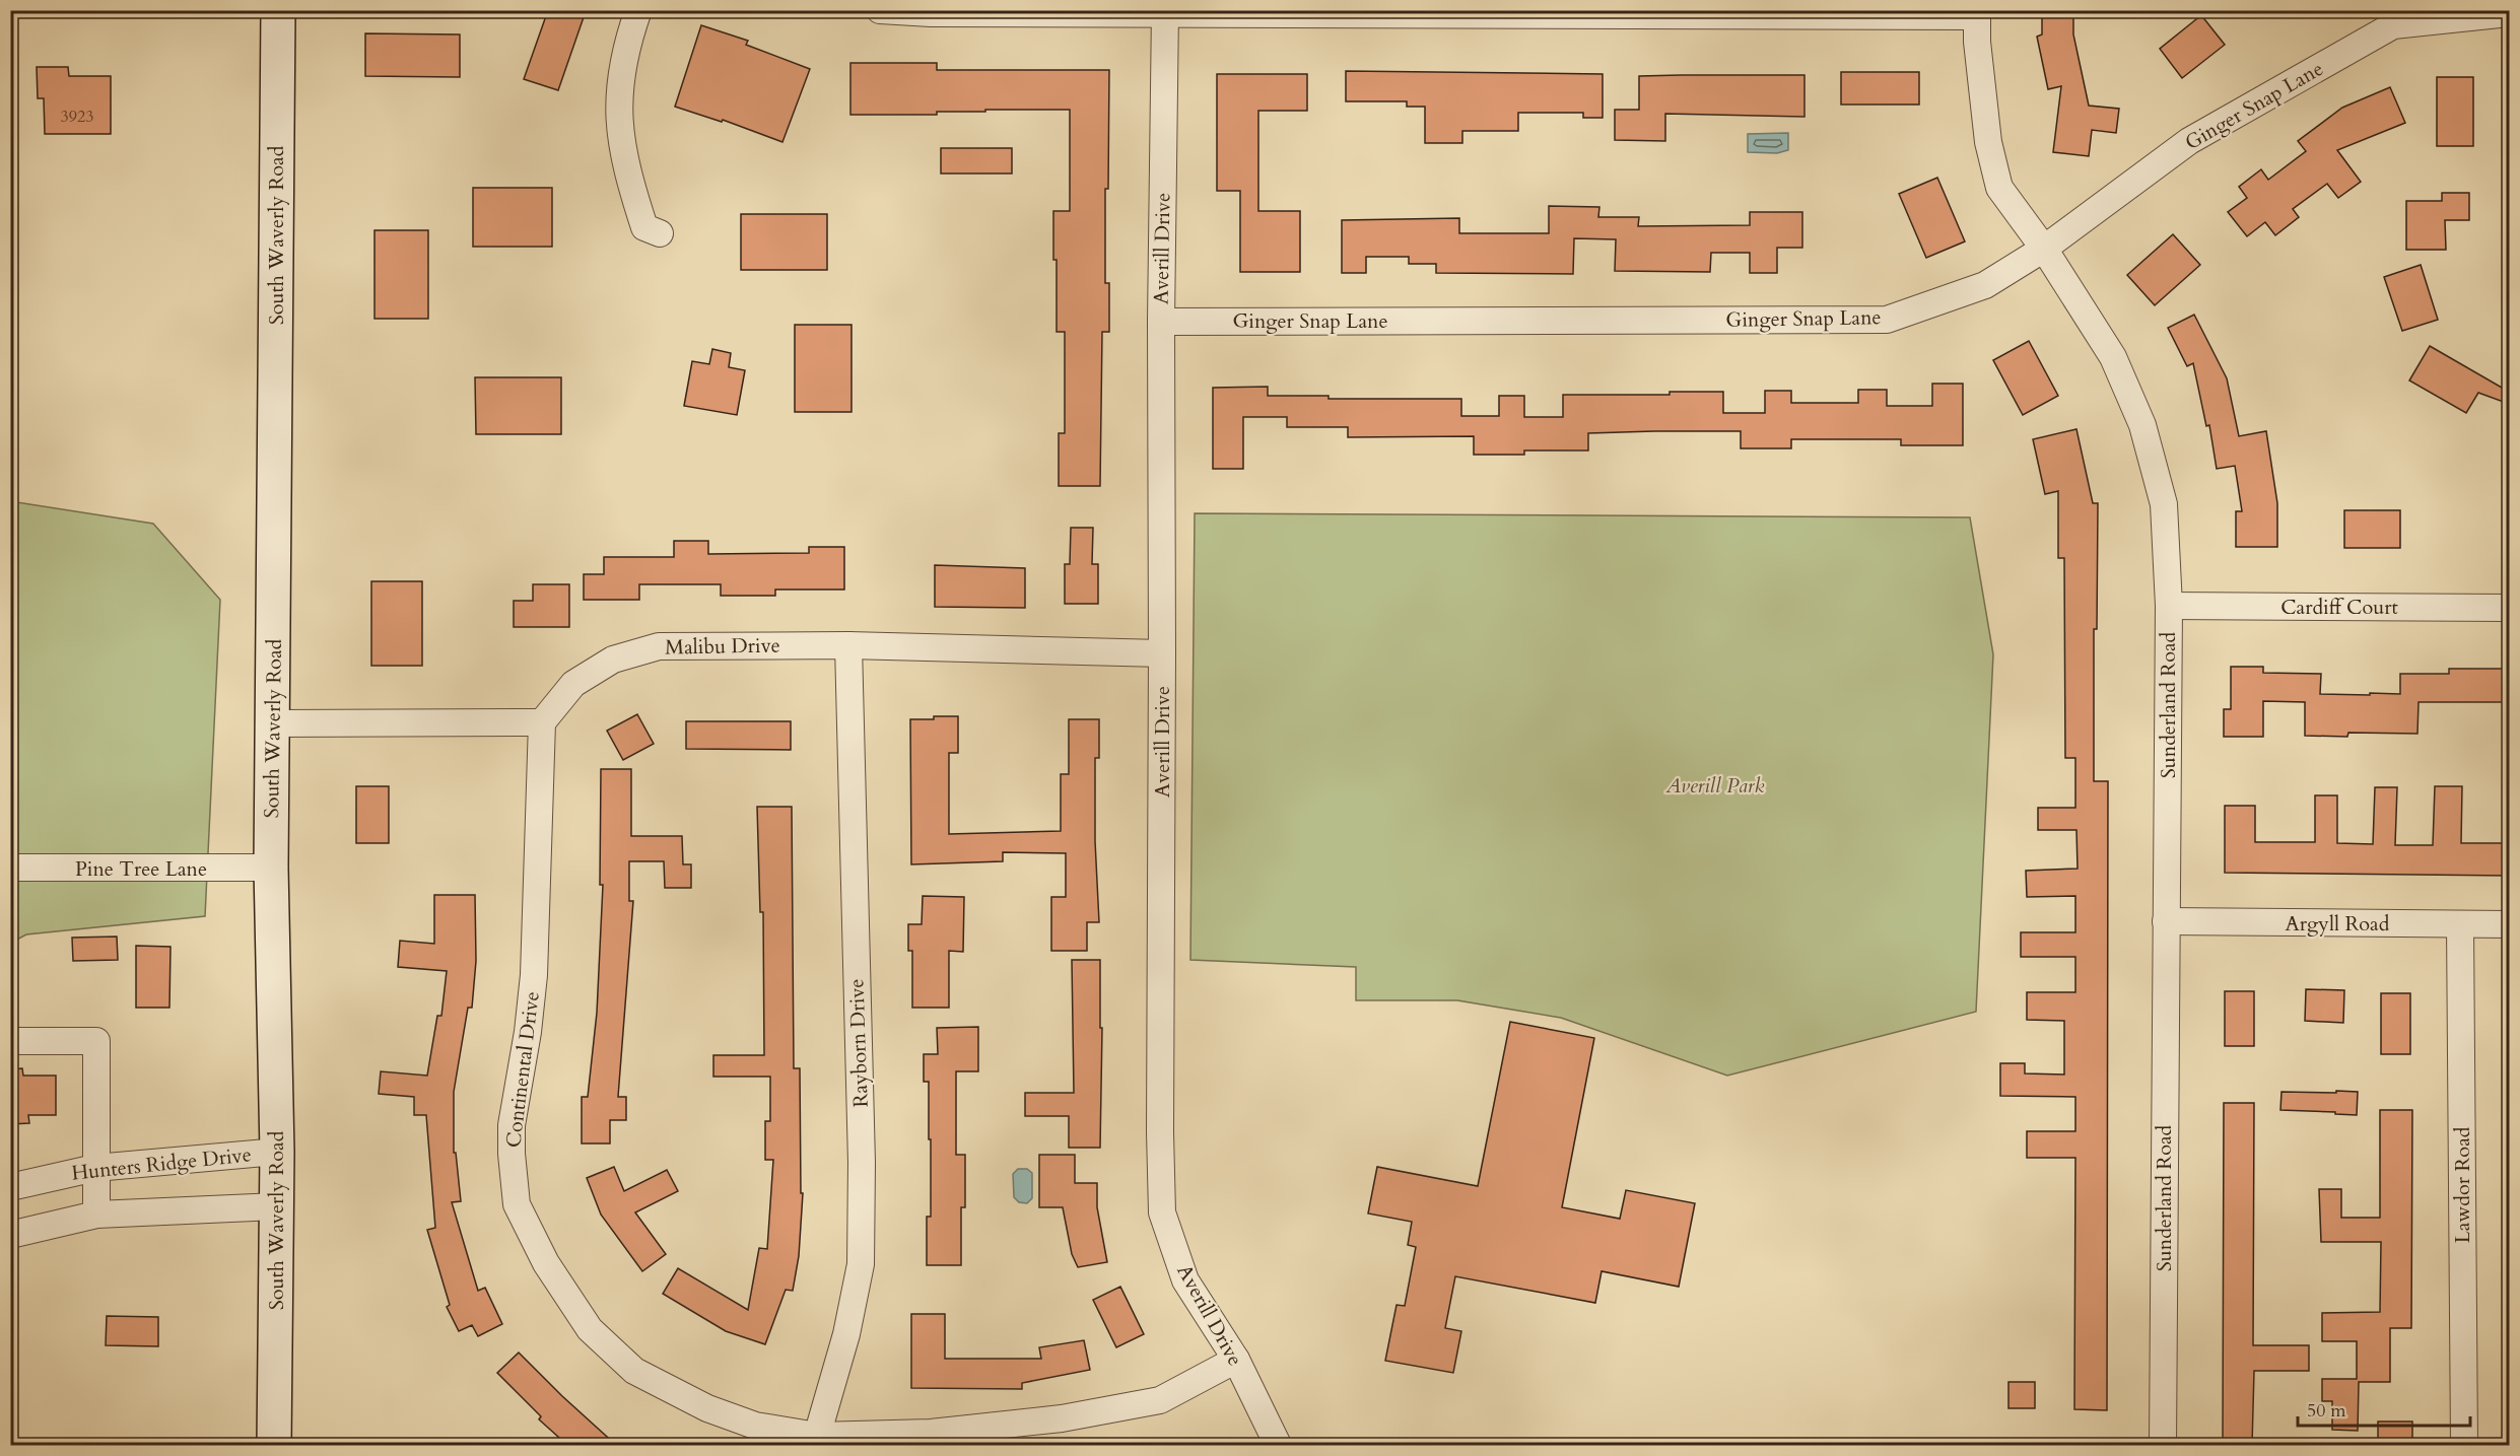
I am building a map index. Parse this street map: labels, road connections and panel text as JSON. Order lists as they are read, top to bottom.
{
  "streets": {
    "main road": ["South Waverly Road"],
    "street": [
      "Ginger Snap Lane",
      "Averill Drive",
      "Cardiff Court",
      "Malibu Drive",
      "Sunderland Road",
      "Pine Tree Lane",
      "Argyll Road",
      "Rayborn Drive",
      "Continental Drive",
      "Hunters Ridge Drive",
      "Lawdor Road"
    ]
  },
  "crossings": [
    ["Ginger Snap Lane", "Averill Drive"],
    ["Ginger Snap Lane", "Sunderland Road"],
    ["South Waverly Road", "Pine Tree Lane"],
    ["South Waverly Road", "Hunters Ridge Drive"],
    ["Averill Drive", "Malibu Drive"],
    ["Averill Drive", "Continental Drive"],
    ["Cardiff Court", "Sunderland Road"],
    ["Malibu Drive", "Rayborn Drive"],
    ["Malibu Drive", "Continental Drive"],
    ["Sunderland Road", "Argyll Road"],
    ["Argyll Road", "Lawdor Road"],
    ["Rayborn Drive", "Continental Drive"]
  ],
  "parks": ["Averill Park"],
  "house_numbers": ["3923"],
  "scale_bar": "50 m"
}
